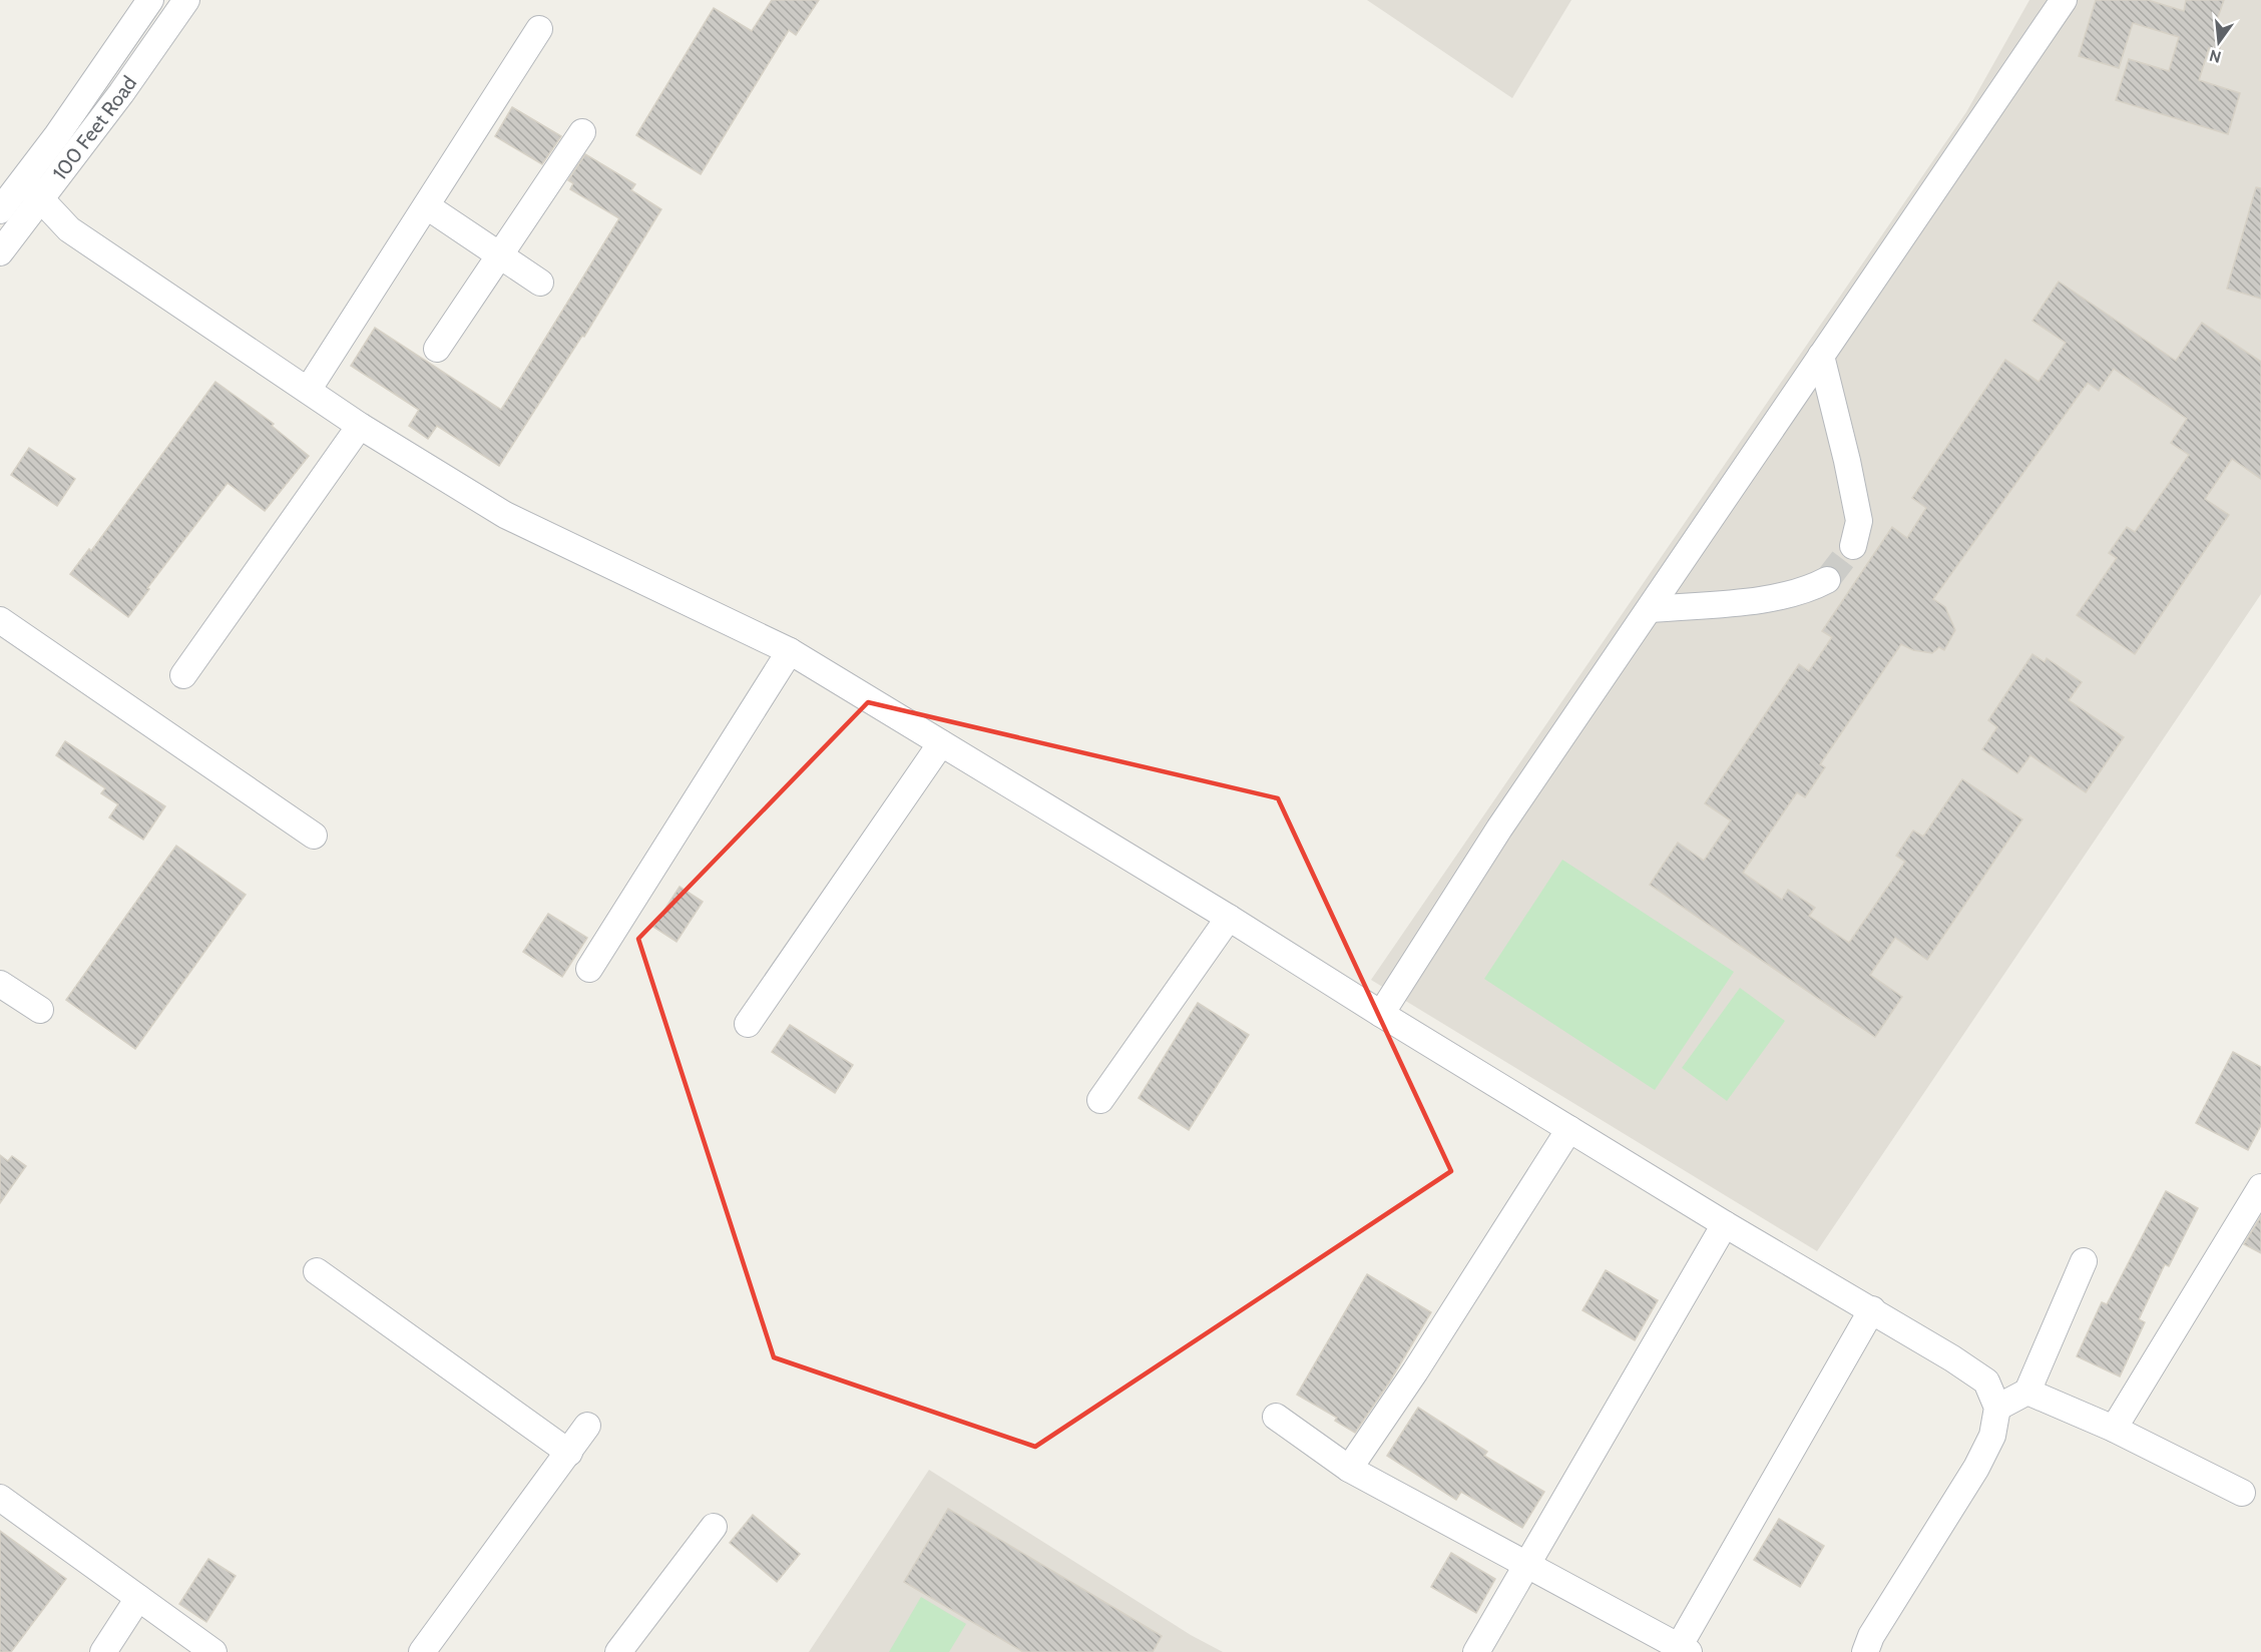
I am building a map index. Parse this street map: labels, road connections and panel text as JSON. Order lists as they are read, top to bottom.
{
  "streets": {
    "street": ["100 Feet Road"]
  },
  "north": "bottom"
}
